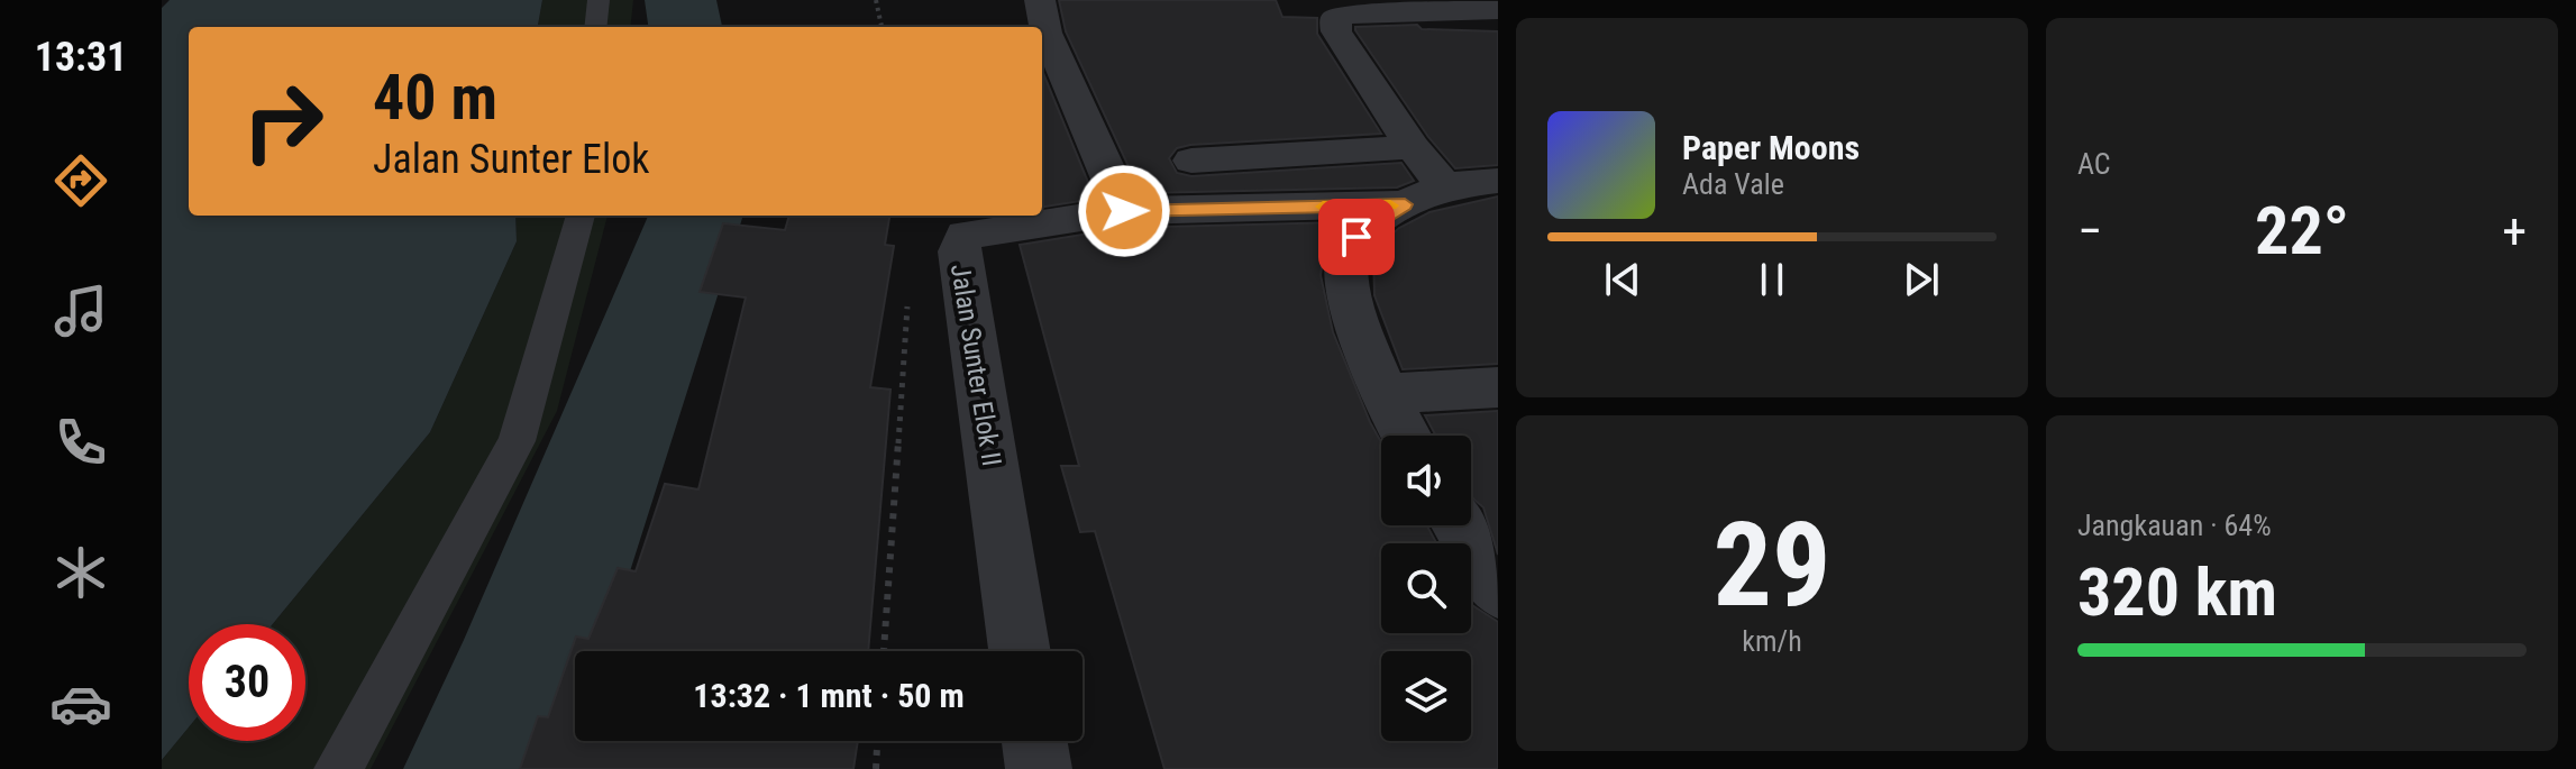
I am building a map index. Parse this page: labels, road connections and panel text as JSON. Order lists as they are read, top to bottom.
{
  "streets": {
    "street": ["Jalan Sunter Elok II"]
  },
  "page": {
    "tabs": "13:31",
    "tile": [
      "AC",
      ["29", "km/h"],
      ["Jangkauan · 64%", "320 km"]
    ],
    "turn": ["40 m", "Jalan Sunter Elok"],
    "song": ["Paper Moons", "Ada Vale"],
    "heat": ["−", "22°", "+"],
    "limit": "30",
    "trip": "13:32 · 1 mnt · 50 m"
  }
}
